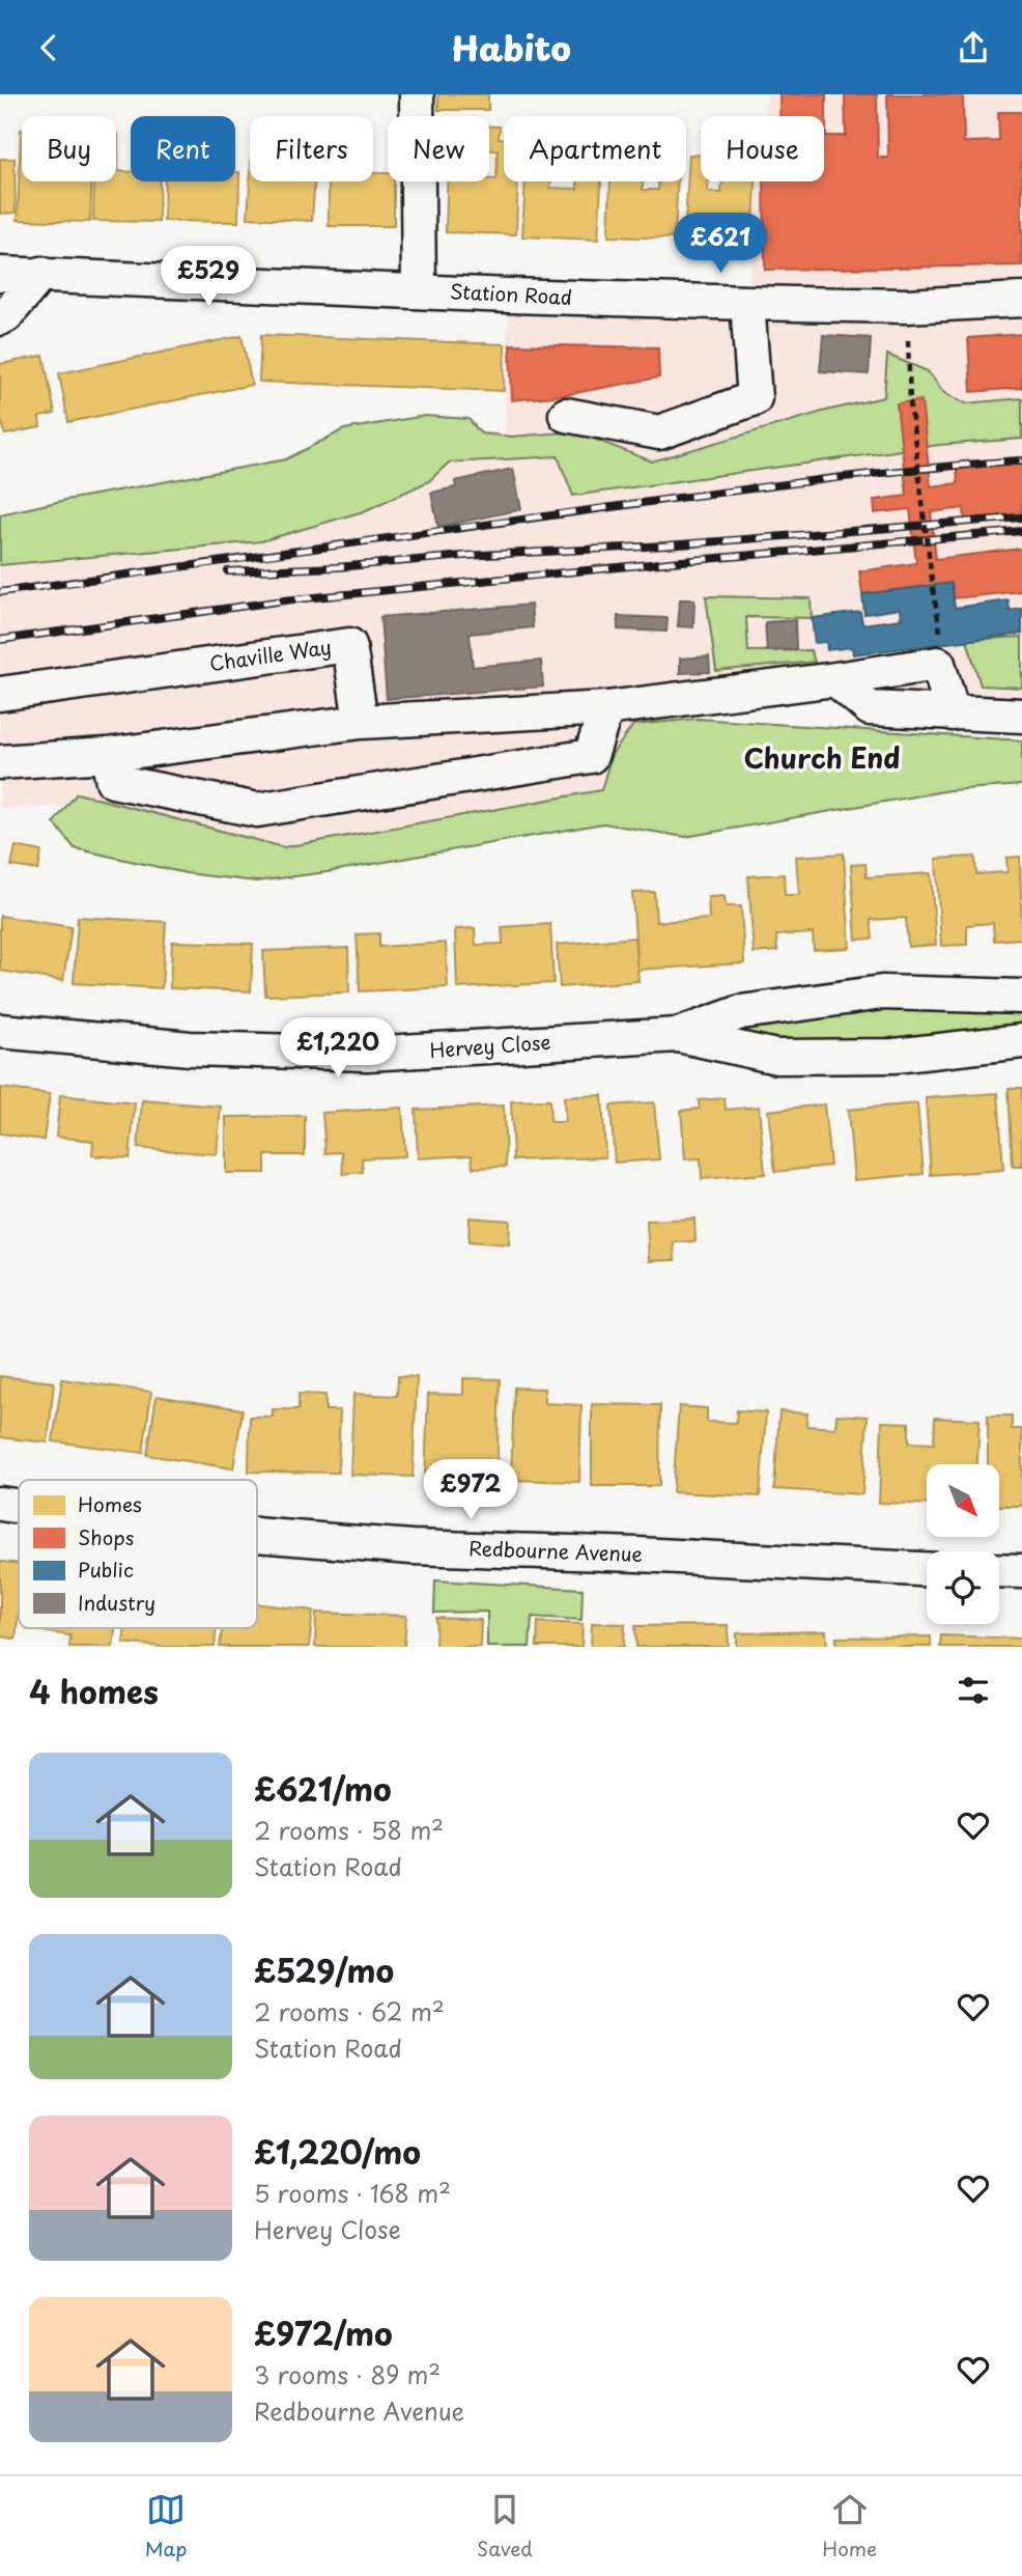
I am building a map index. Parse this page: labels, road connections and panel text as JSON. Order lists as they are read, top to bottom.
{
  "streets": {
    "street": [
      "Station Road",
      "Chaville Way",
      "Hervey Close",
      "Redbourne Avenue"
    ]
  },
  "districts": ["Church End"],
  "legend": [
    "Homes",
    "Shops",
    "Public",
    "Industry"
  ],
  "north": "bottom right",
  "page": {
    "header": "Habito",
    "chip": [
      "Buy",
      "Rent",
      "Filters",
      "New",
      "Apartment",
      "House"
    ],
    "price": [
      "£621",
      "£529",
      "£1,220",
      "£972"
    ],
    "heading": "4 homes",
    "list": [
      {
        "name": "£621/mo",
        "note": "2 rooms · 58 m² · Station Road"
      },
      {
        "name": "£529/mo",
        "note": "2 rooms · 62 m² · Station Road"
      },
      {
        "name": "£1,220/mo",
        "note": "5 rooms · 168 m² · Hervey Close"
      },
      {
        "name": "£972/mo",
        "note": "3 rooms · 89 m² · Redbourne Avenue"
      }
    ],
    "tabs": ["Map", "Saved", "Home"]
  }
}
